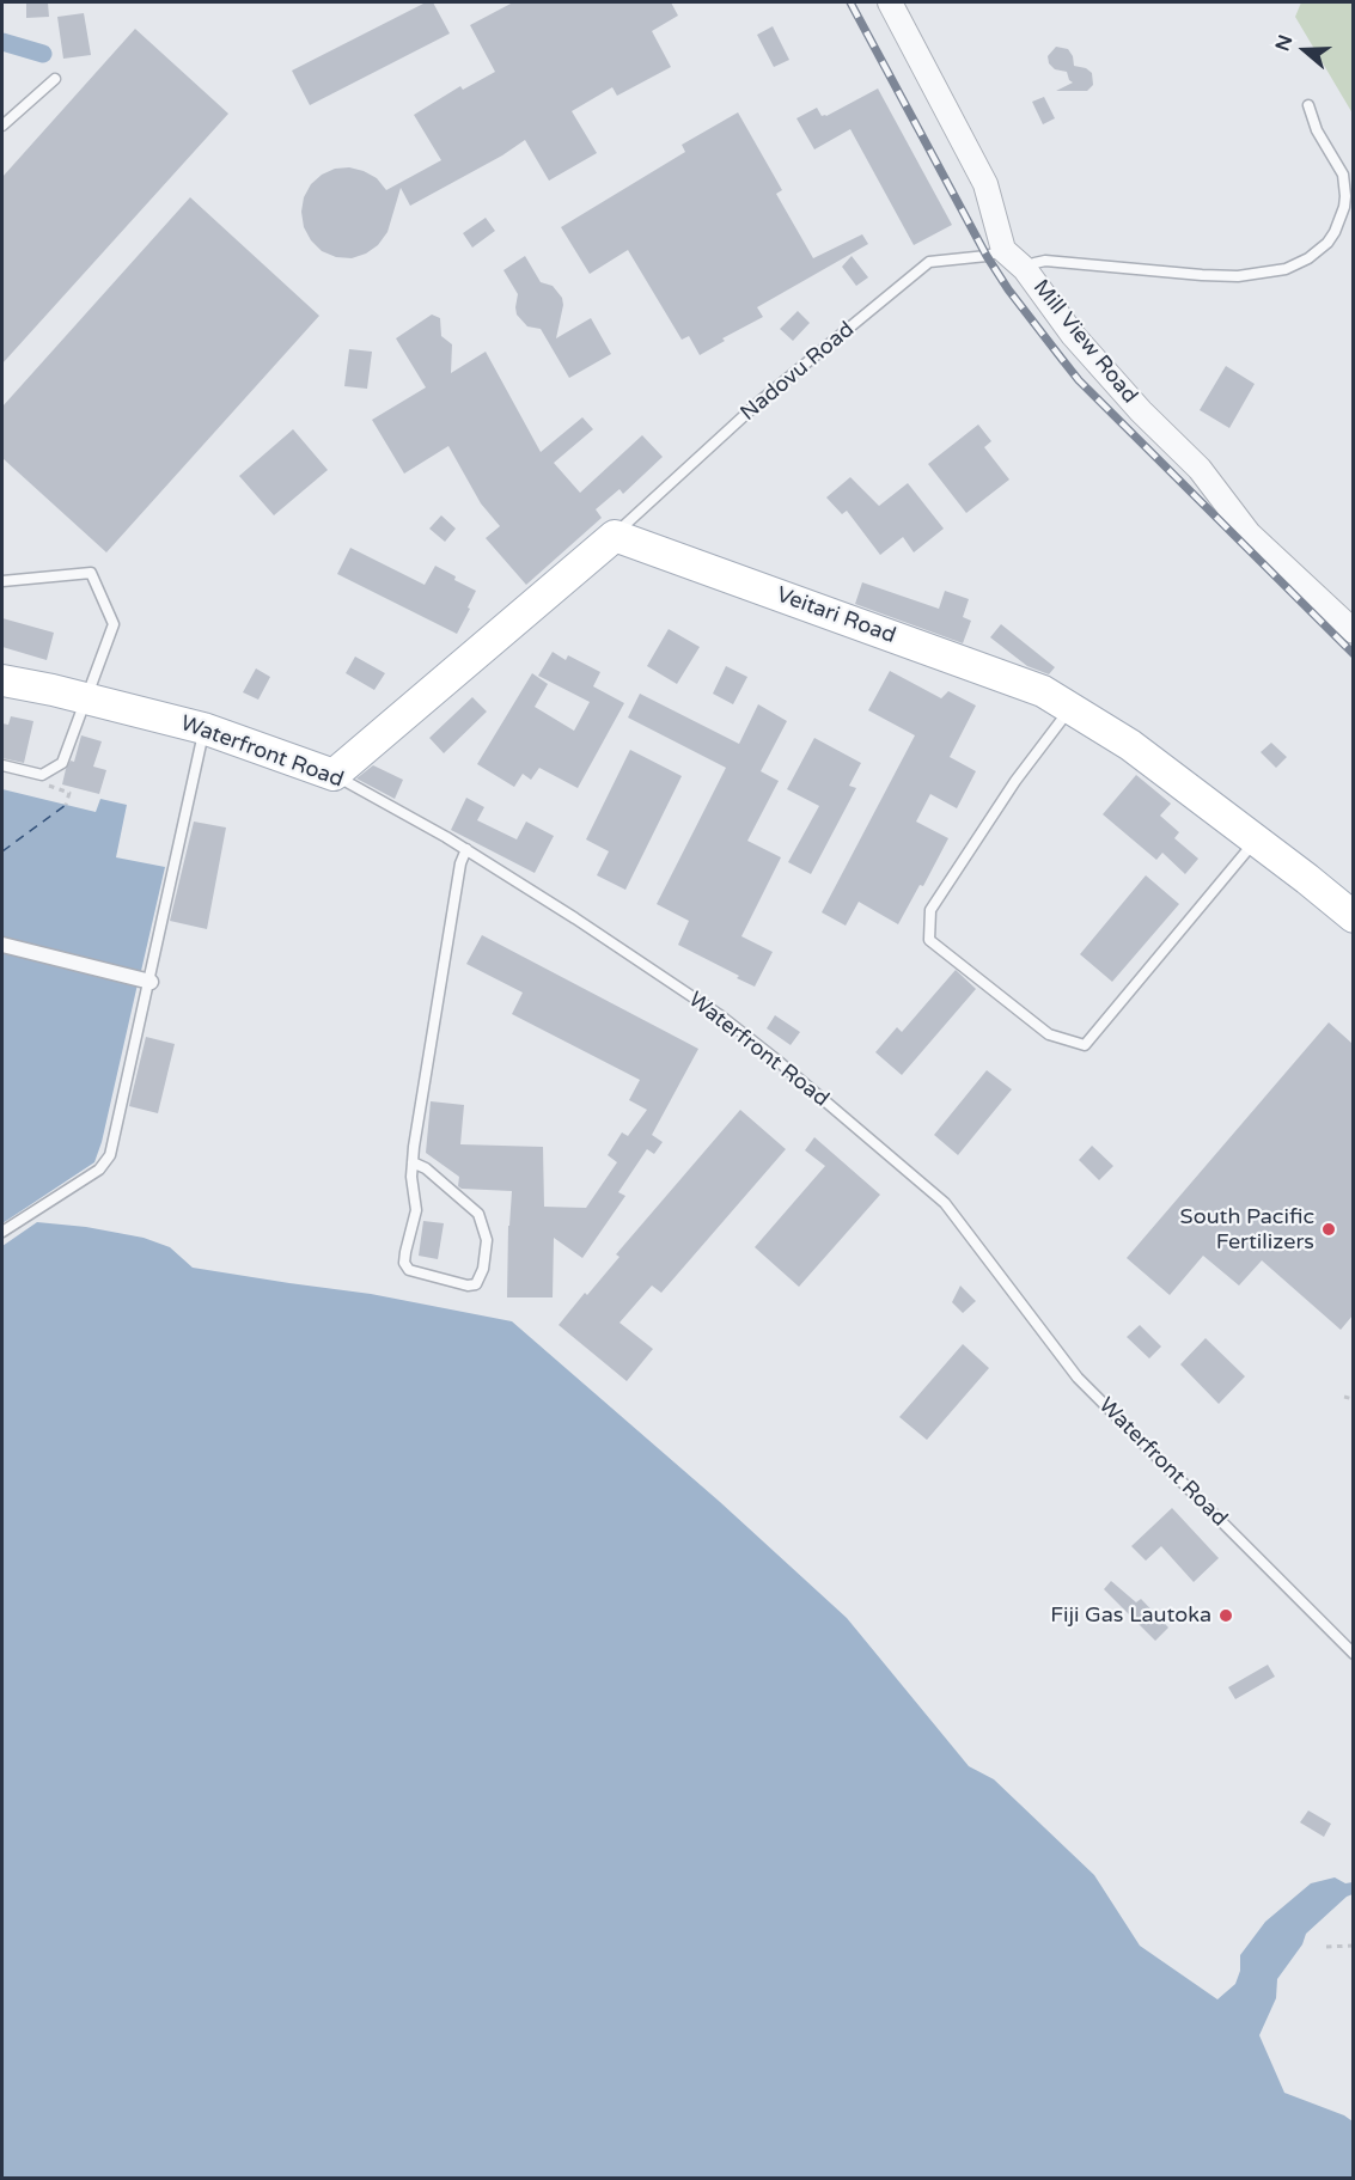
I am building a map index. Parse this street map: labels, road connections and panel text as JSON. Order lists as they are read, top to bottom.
{
  "streets": {
    "main road": ["Veitari Road", "Waterfront Road"],
    "street": ["Mill View Road"],
    "lane": ["Nadovu Road"]
  },
  "crossings": [
    ["Mill View Road", "Nadovu Road"],
    ["Nadovu Road", "Veitari Road"]
  ],
  "places": ["South Pacific Fertilizers", "Fiji Gas Lautoka"],
  "north": "left"
}
